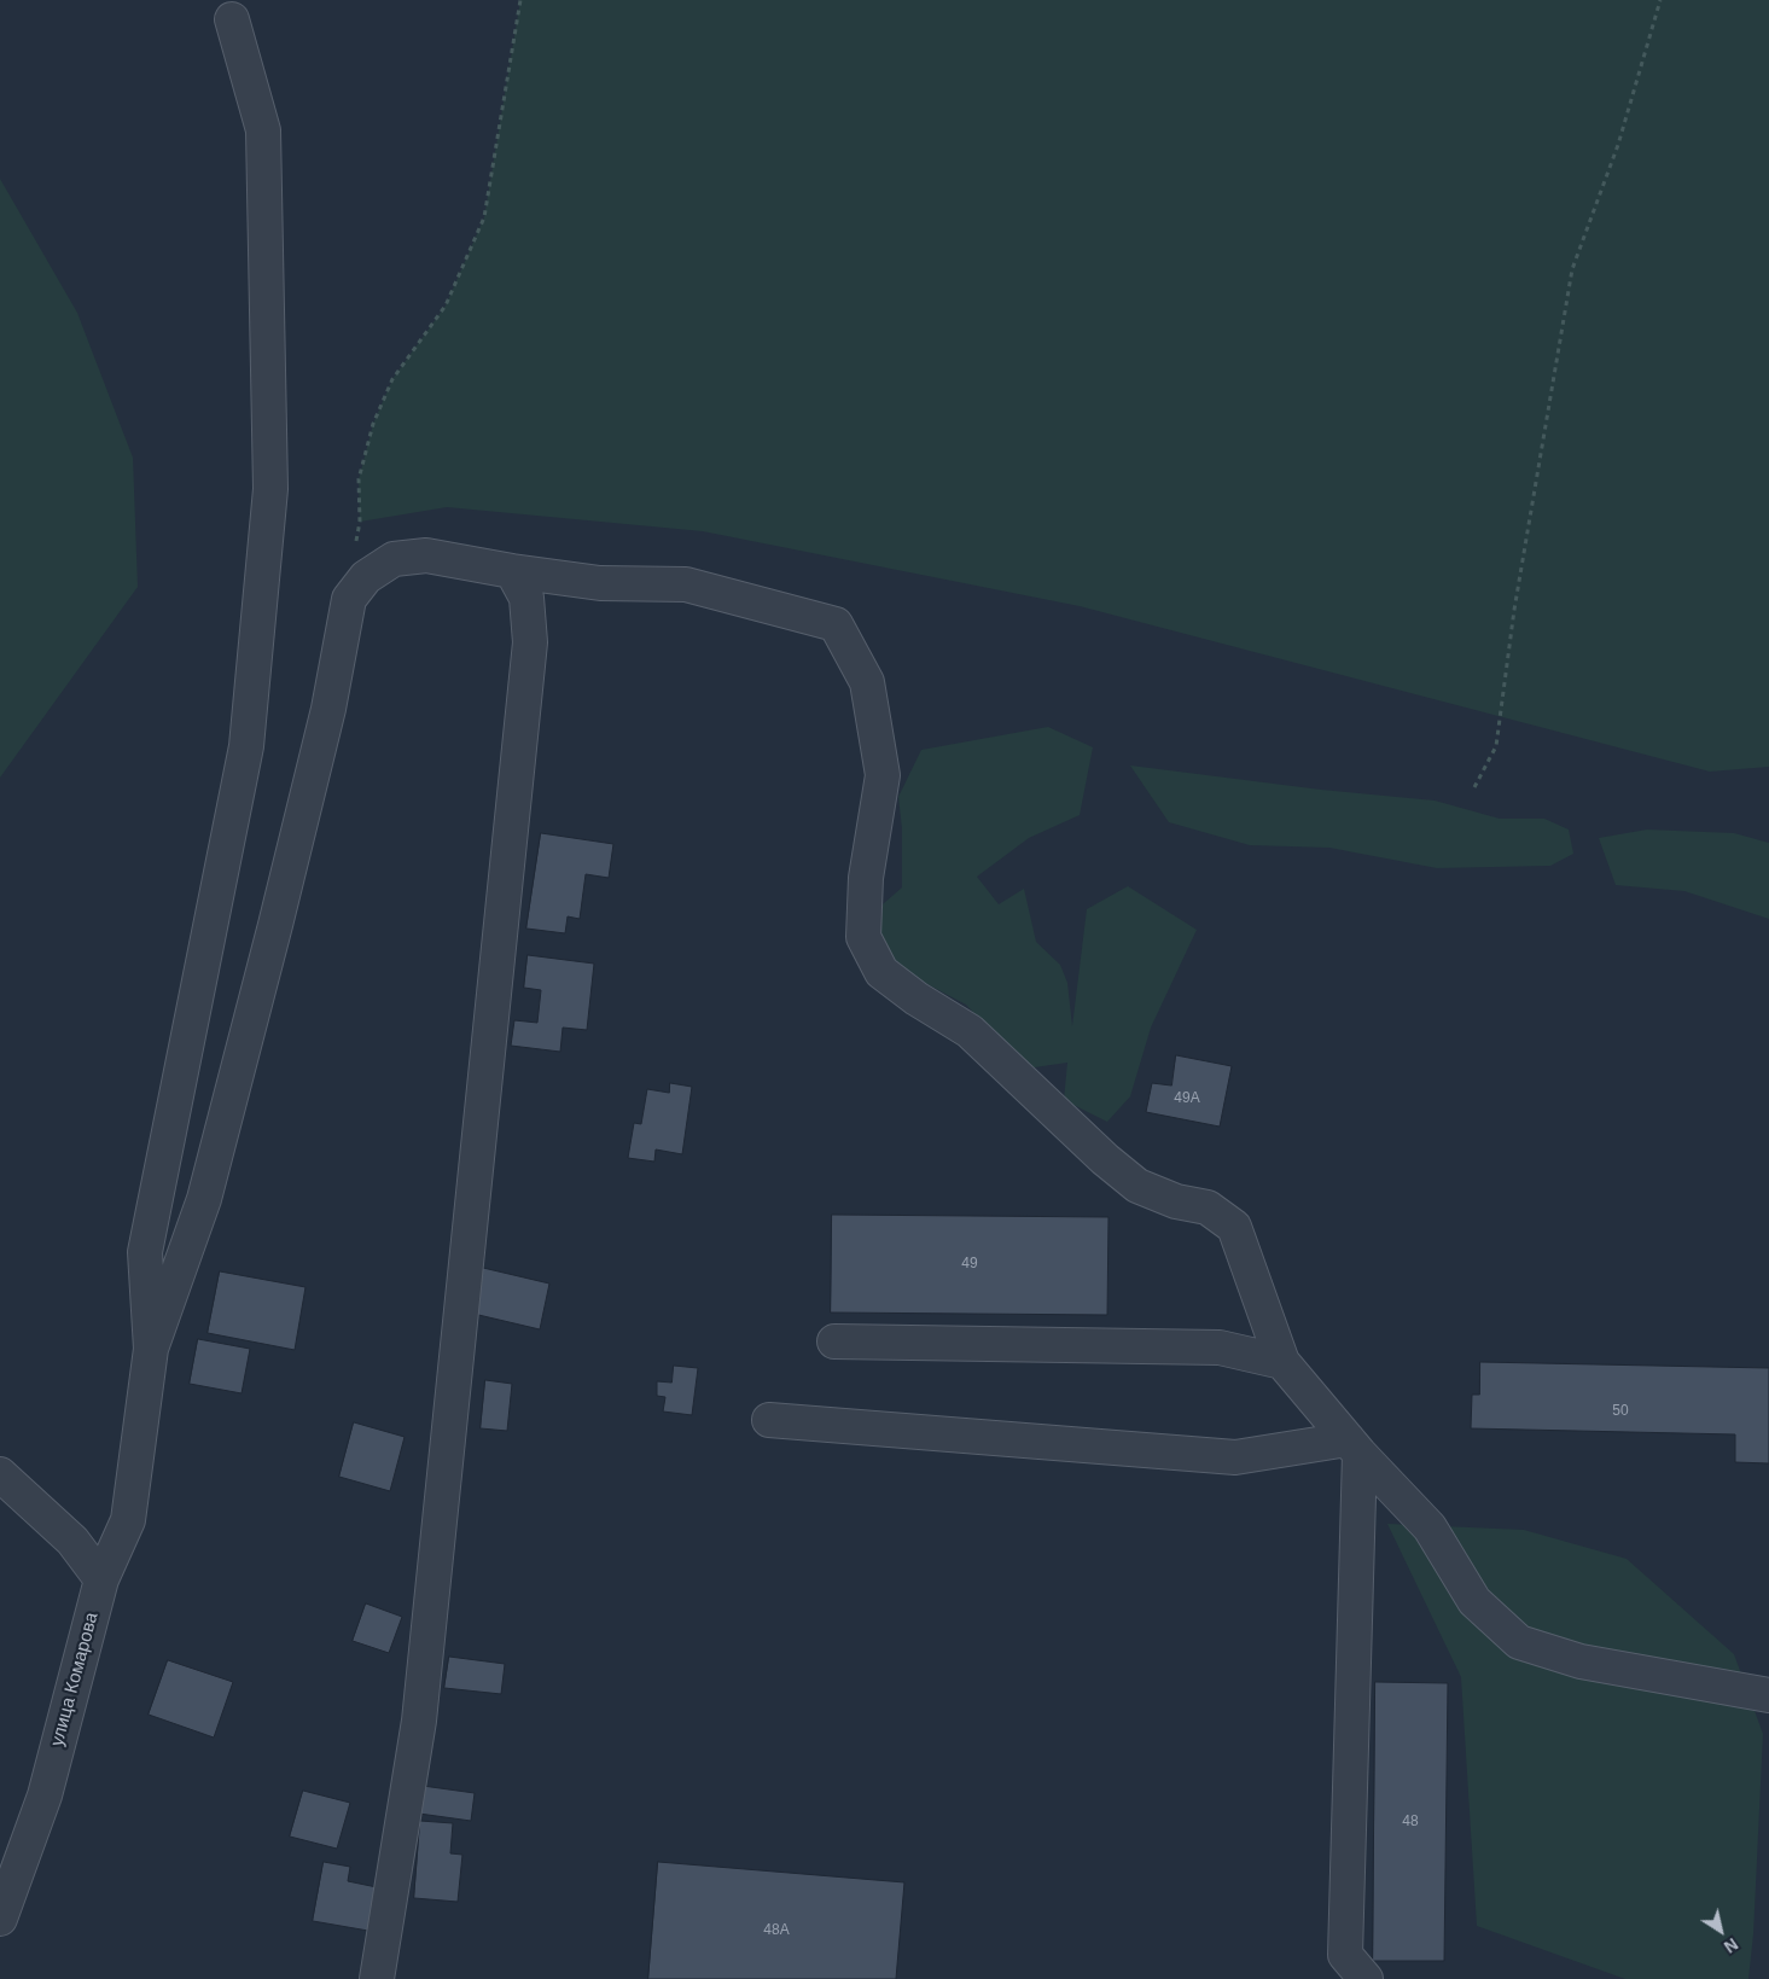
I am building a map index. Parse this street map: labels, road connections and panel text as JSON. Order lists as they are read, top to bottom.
{
  "streets": {
    "street": ["улица Комарова"]
  },
  "house_numbers": [
    "49А",
    "49",
    "50",
    "48",
    "48А"
  ],
  "north": "bottom right"
}
